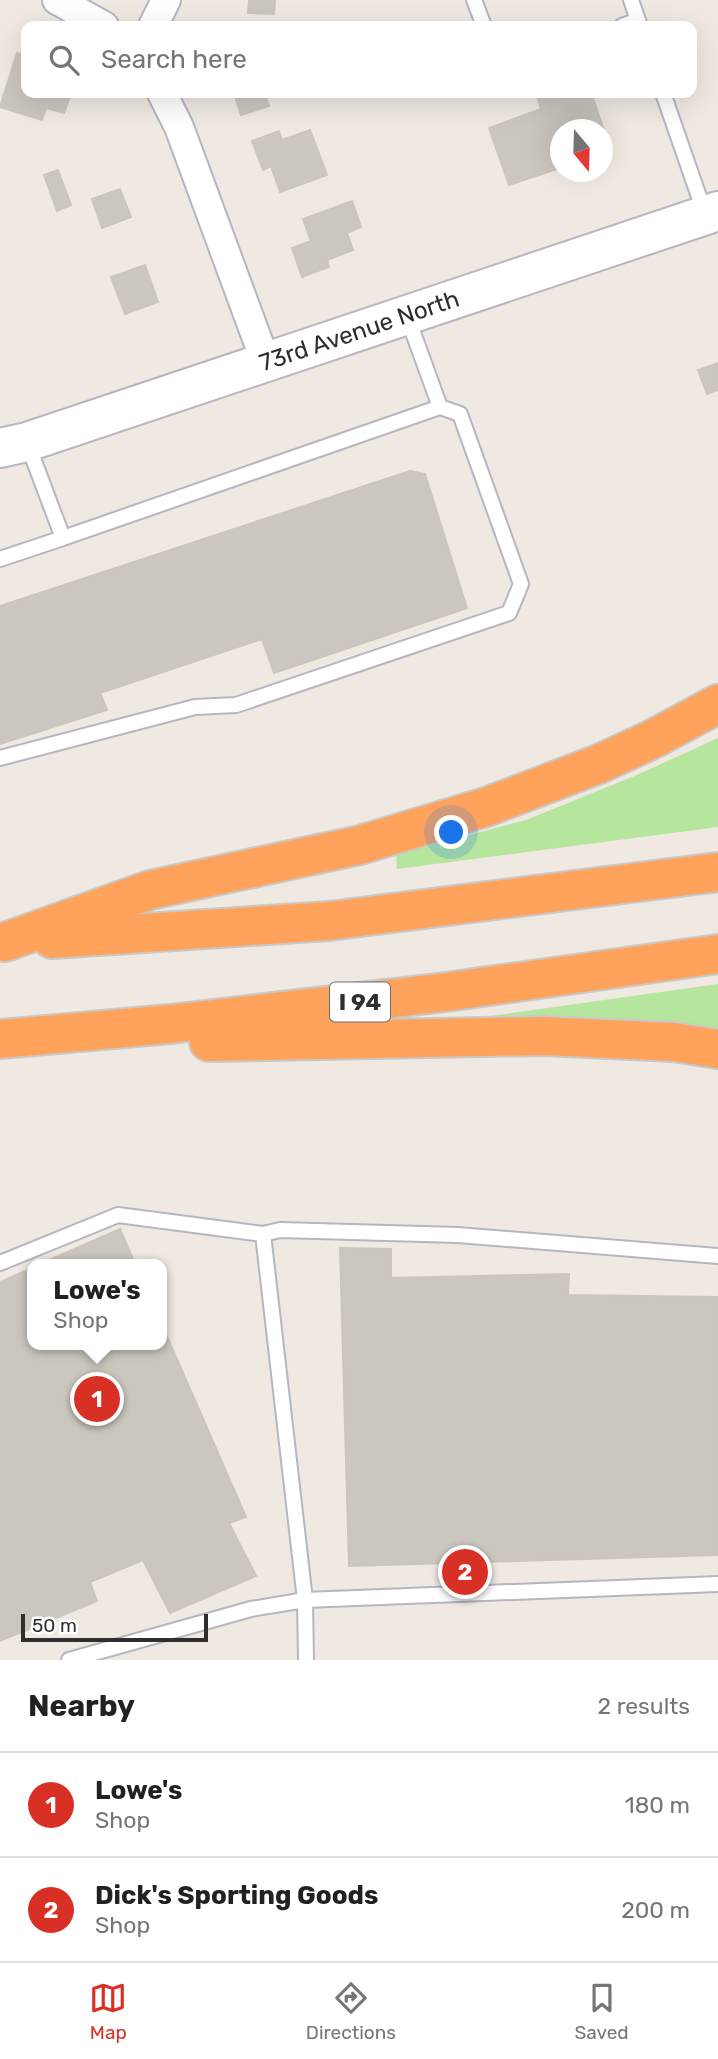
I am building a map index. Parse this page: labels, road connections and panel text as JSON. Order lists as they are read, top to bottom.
{
  "streets": {
    "highway": ["I 94"],
    "street": ["73rd Avenue North"]
  },
  "scale_bar": "50 m",
  "north": "bottom",
  "page": {
    "search": "Search here",
    "popup": ["Lowe's", "Shop"],
    "pins": ["1", "2"],
    "scale": "50 m",
    "heading": ["Nearby", "2 results"],
    "list": [
      {
        "mark": "1",
        "name": "Lowe's",
        "note": "Shop",
        "value": "180 m"
      },
      {
        "mark": "2",
        "name": "Dick's Sporting Goods",
        "note": "Shop",
        "value": "200 m"
      }
    ],
    "nav": ["Map", "Directions", "Saved"]
  }
}
